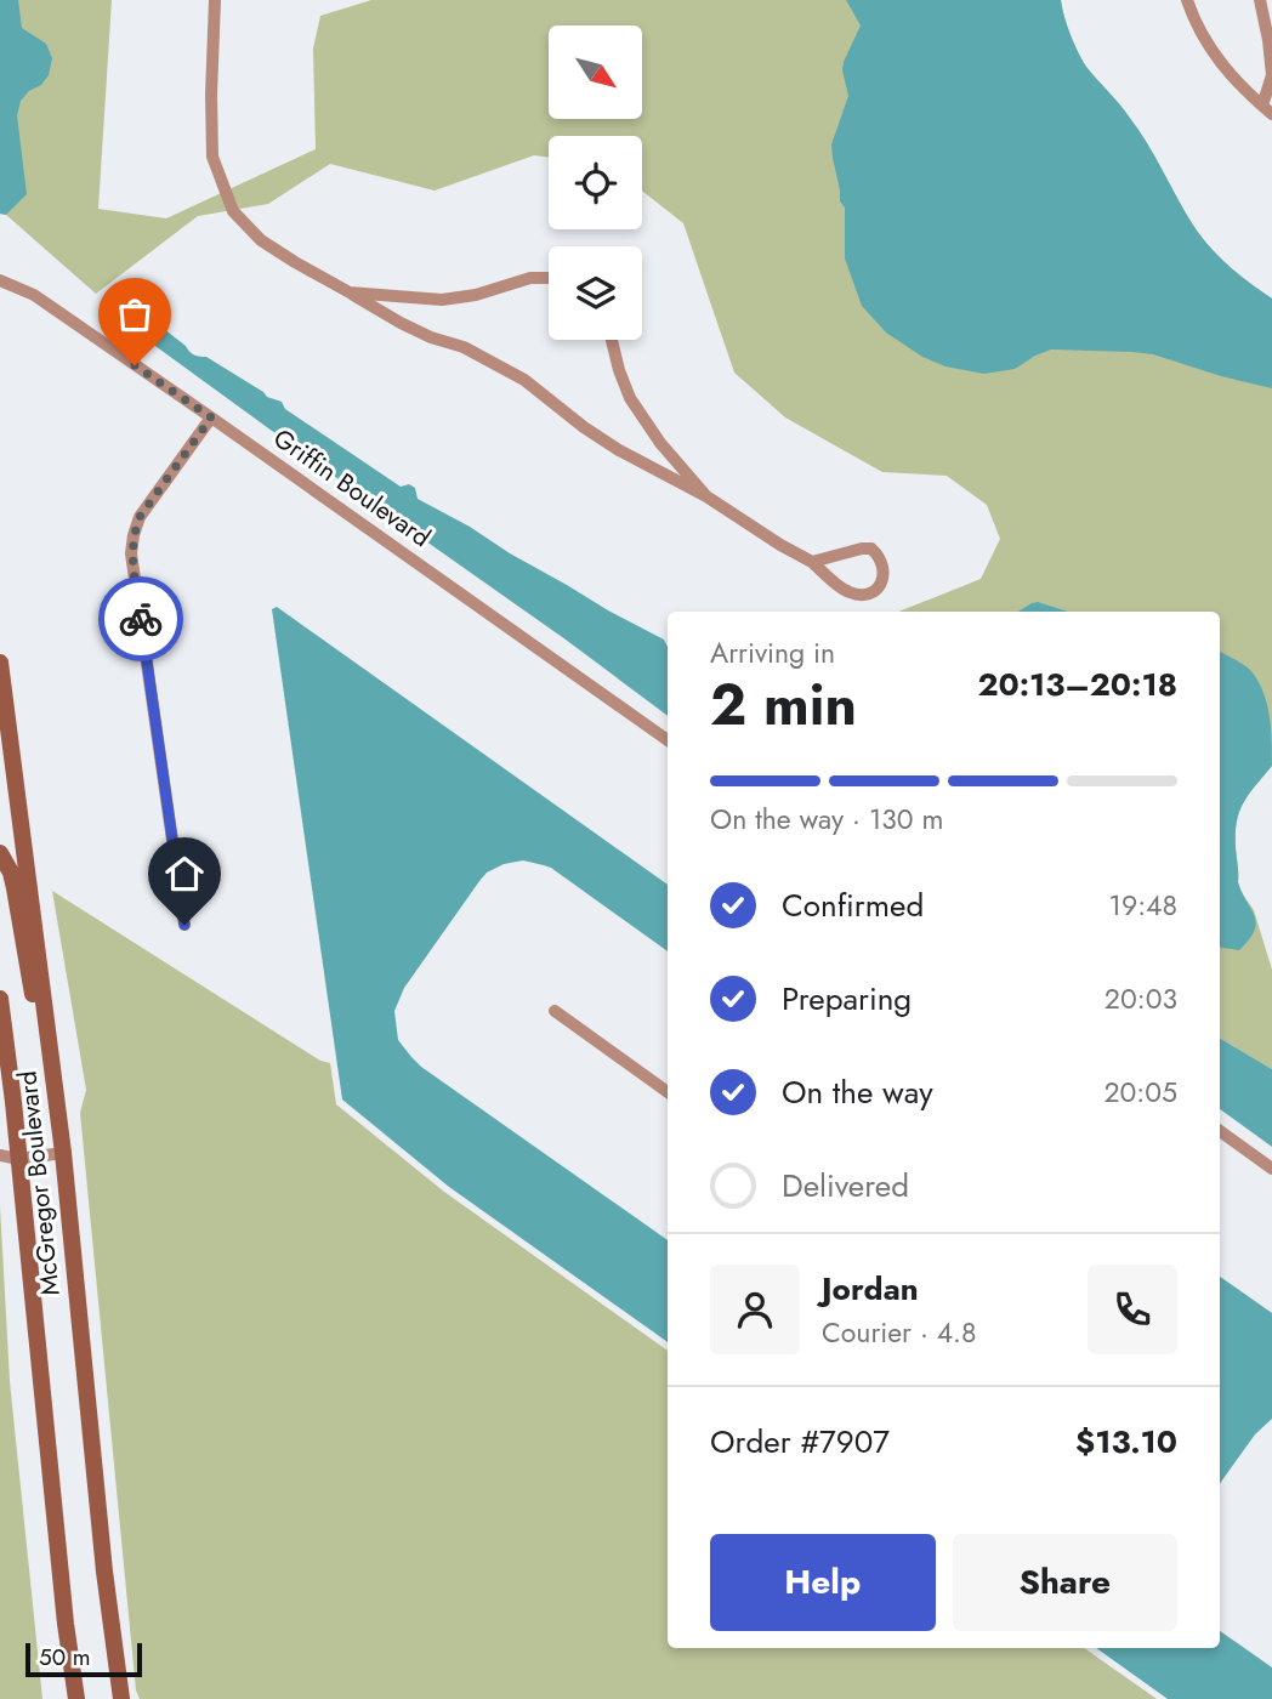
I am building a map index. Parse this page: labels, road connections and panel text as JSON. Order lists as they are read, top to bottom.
{
  "streets": {
    "main road": ["McGregor Boulevard"],
    "street": ["Griffin Boulevard"]
  },
  "scale_bar": "50 m",
  "north": "bottom right",
  "page": {
    "heading": ["2 min", "Arriving in", "20:13–20:18"],
    "panel": [
      "Jordan",
      "Courier · 4.8",
      "Order #7907",
      "$13.10"
    ],
    "bar": "On the way · 130 m",
    "list": [
      ["Confirmed", "19:48"],
      ["Preparing", "20:03"],
      ["On the way", "20:05"],
      "Delivered"
    ],
    "buttons": ["Help", "Share"],
    "scale": "50 m"
  }
}
